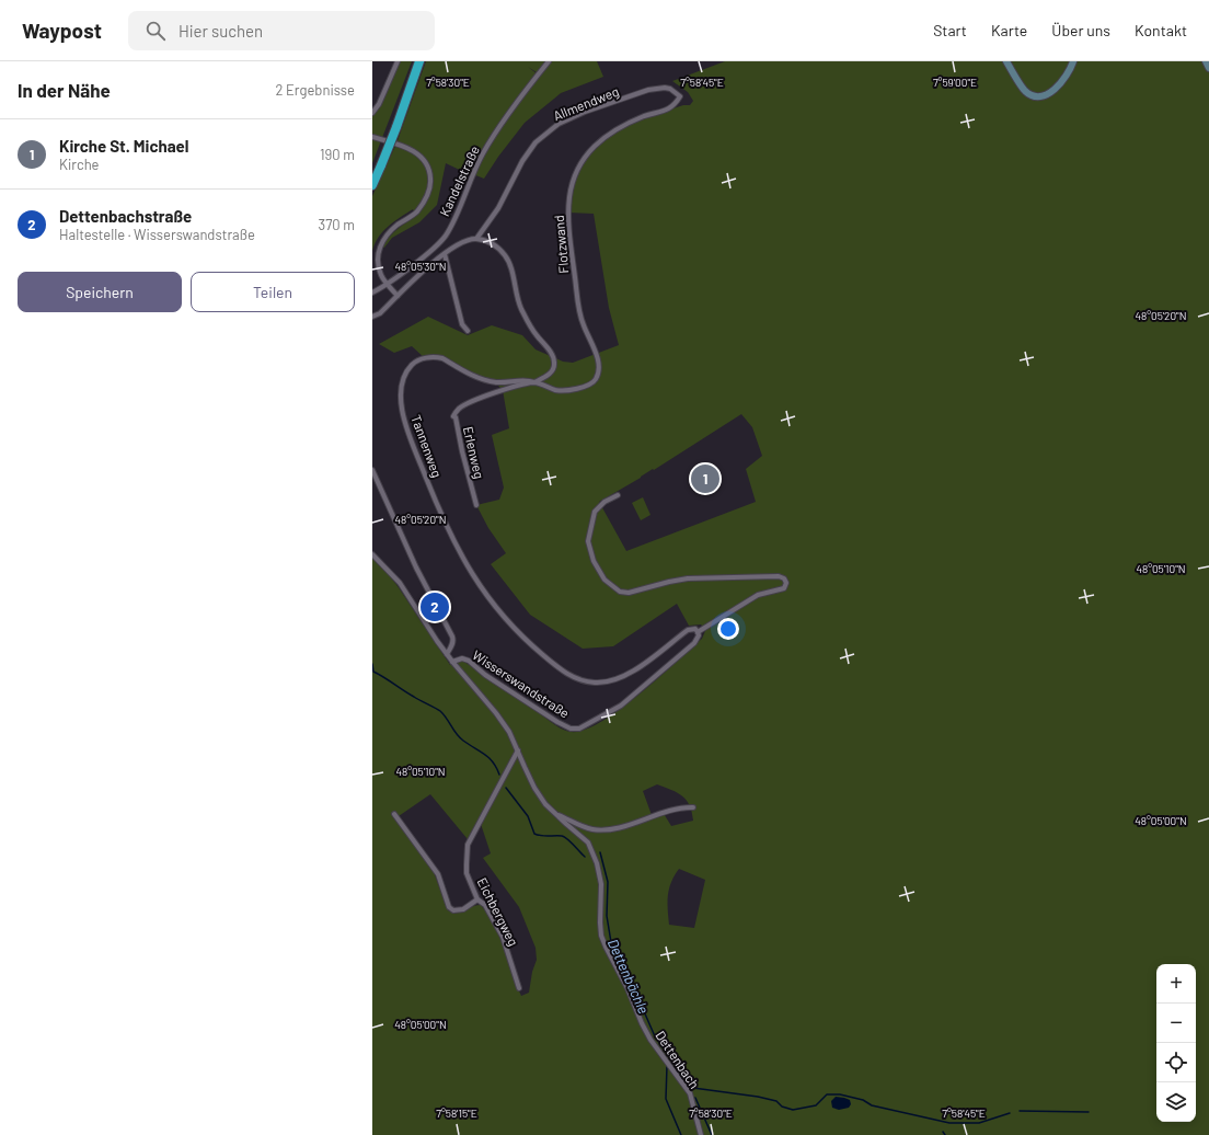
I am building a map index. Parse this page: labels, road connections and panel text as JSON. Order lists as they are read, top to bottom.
{
  "streets": {
    "street": [
      "Allmendweg",
      "Kandelstraße",
      "Flotzwand",
      "Tannenweg",
      "Erlenweg",
      "Wisserswandstraße",
      "Eichbergweg",
      "Dettenbach"
    ]
  },
  "crossings": [
    ["Allmendweg", "Flotzwand"],
    ["Flotzwand", "Tannenweg"],
    ["Flotzwand", "Erlenweg"],
    ["Tannenweg", "Erlenweg"],
    ["Tannenweg", "Wisserswandstraße"],
    ["Wisserswandstraße", "Dettenbach"],
    ["Eichbergweg", "Dettenbach"]
  ],
  "water": ["Dettenbächle"],
  "page": {
    "header": "Waypost",
    "search": "Hier suchen",
    "nav": [
      "Start",
      "Karte",
      "Über uns",
      "Kontakt"
    ],
    "heading": ["In der Nähe", "2 Ergebnisse"],
    "list": [
      {
        "mark": "1",
        "name": "Kirche St. Michael",
        "note": "Kirche",
        "value": "190 m"
      },
      {
        "mark": "2",
        "name": "Dettenbachstraße",
        "note": "Haltestelle · Wisserswandstraße",
        "value": "370 m"
      }
    ],
    "buttons": ["Speichern", "Teilen"],
    "pins": ["1", "2"],
    "map_buttons": ["+", "−"]
  },
  "coordinates": [
    "7°58'30\"E",
    "7°58'45\"E",
    "7°59'00\"E",
    "48°05'30\"N",
    "48°05'20\"N",
    "48°05'10\"N",
    "48°05'00\"N",
    "7°58'15\"E"
  ]
}
